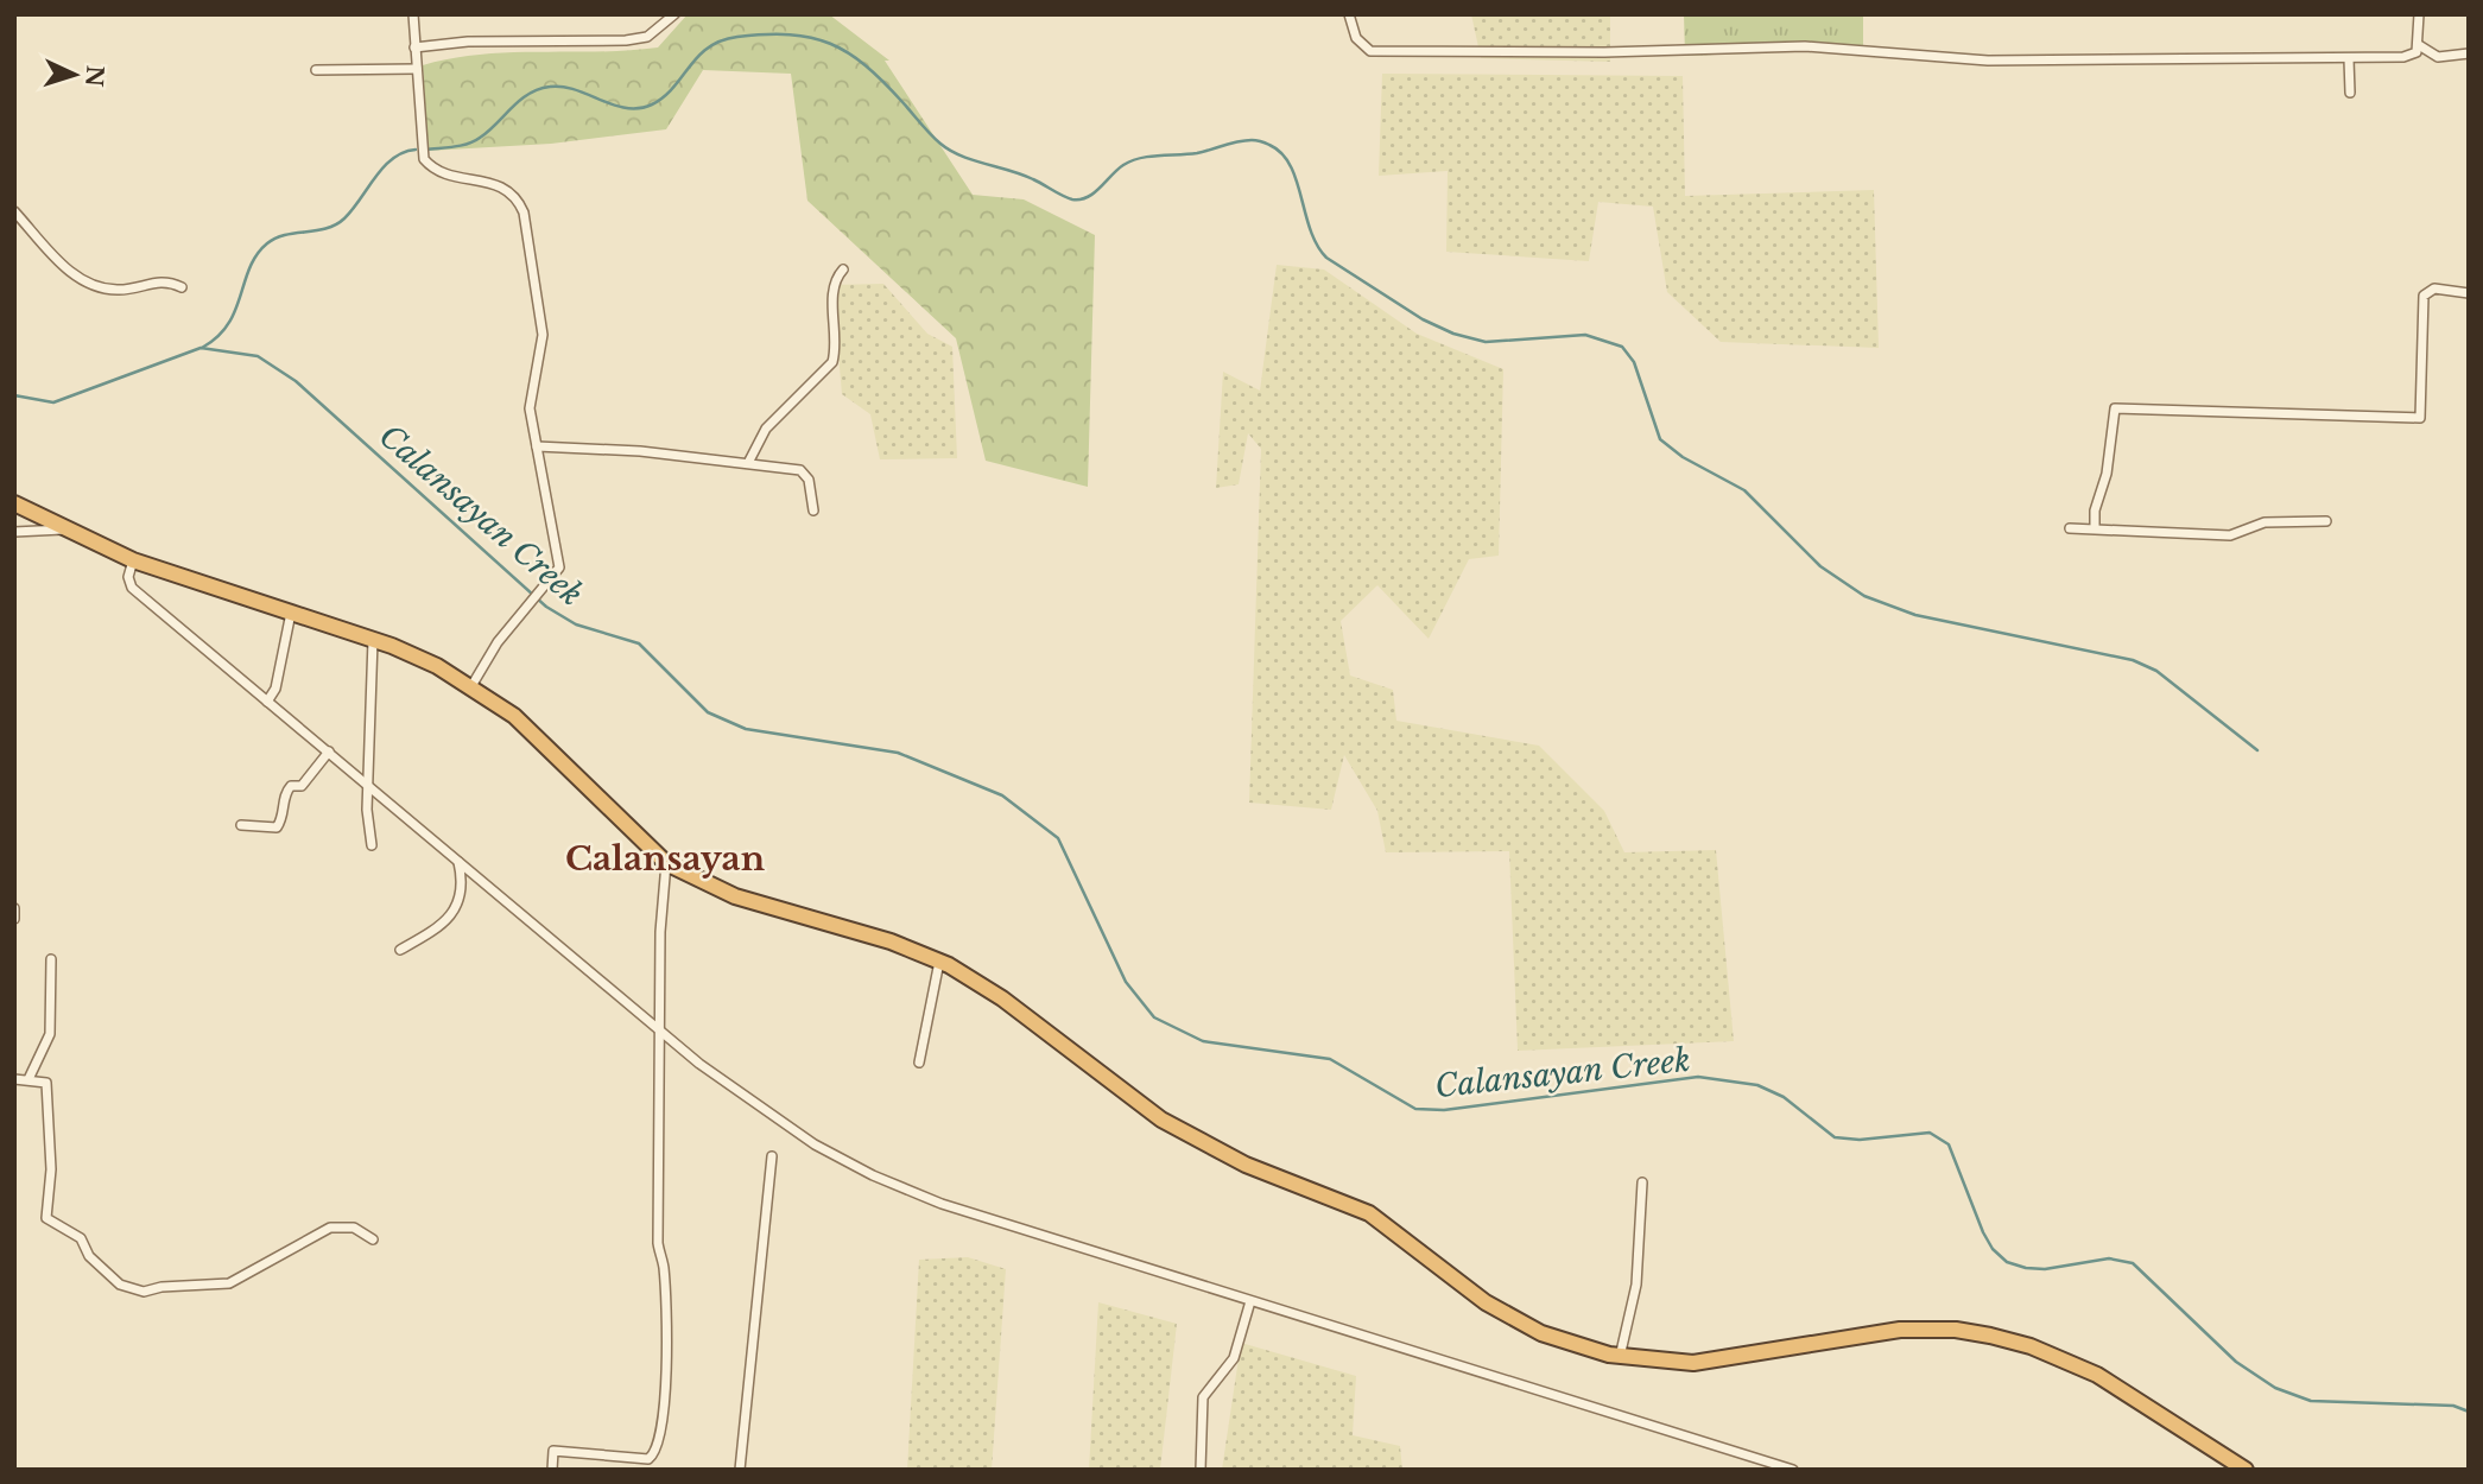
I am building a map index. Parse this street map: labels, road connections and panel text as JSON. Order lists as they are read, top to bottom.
{
  "districts": ["Calansayan"],
  "water": ["Calansayan Creek"],
  "north": "right"
}
